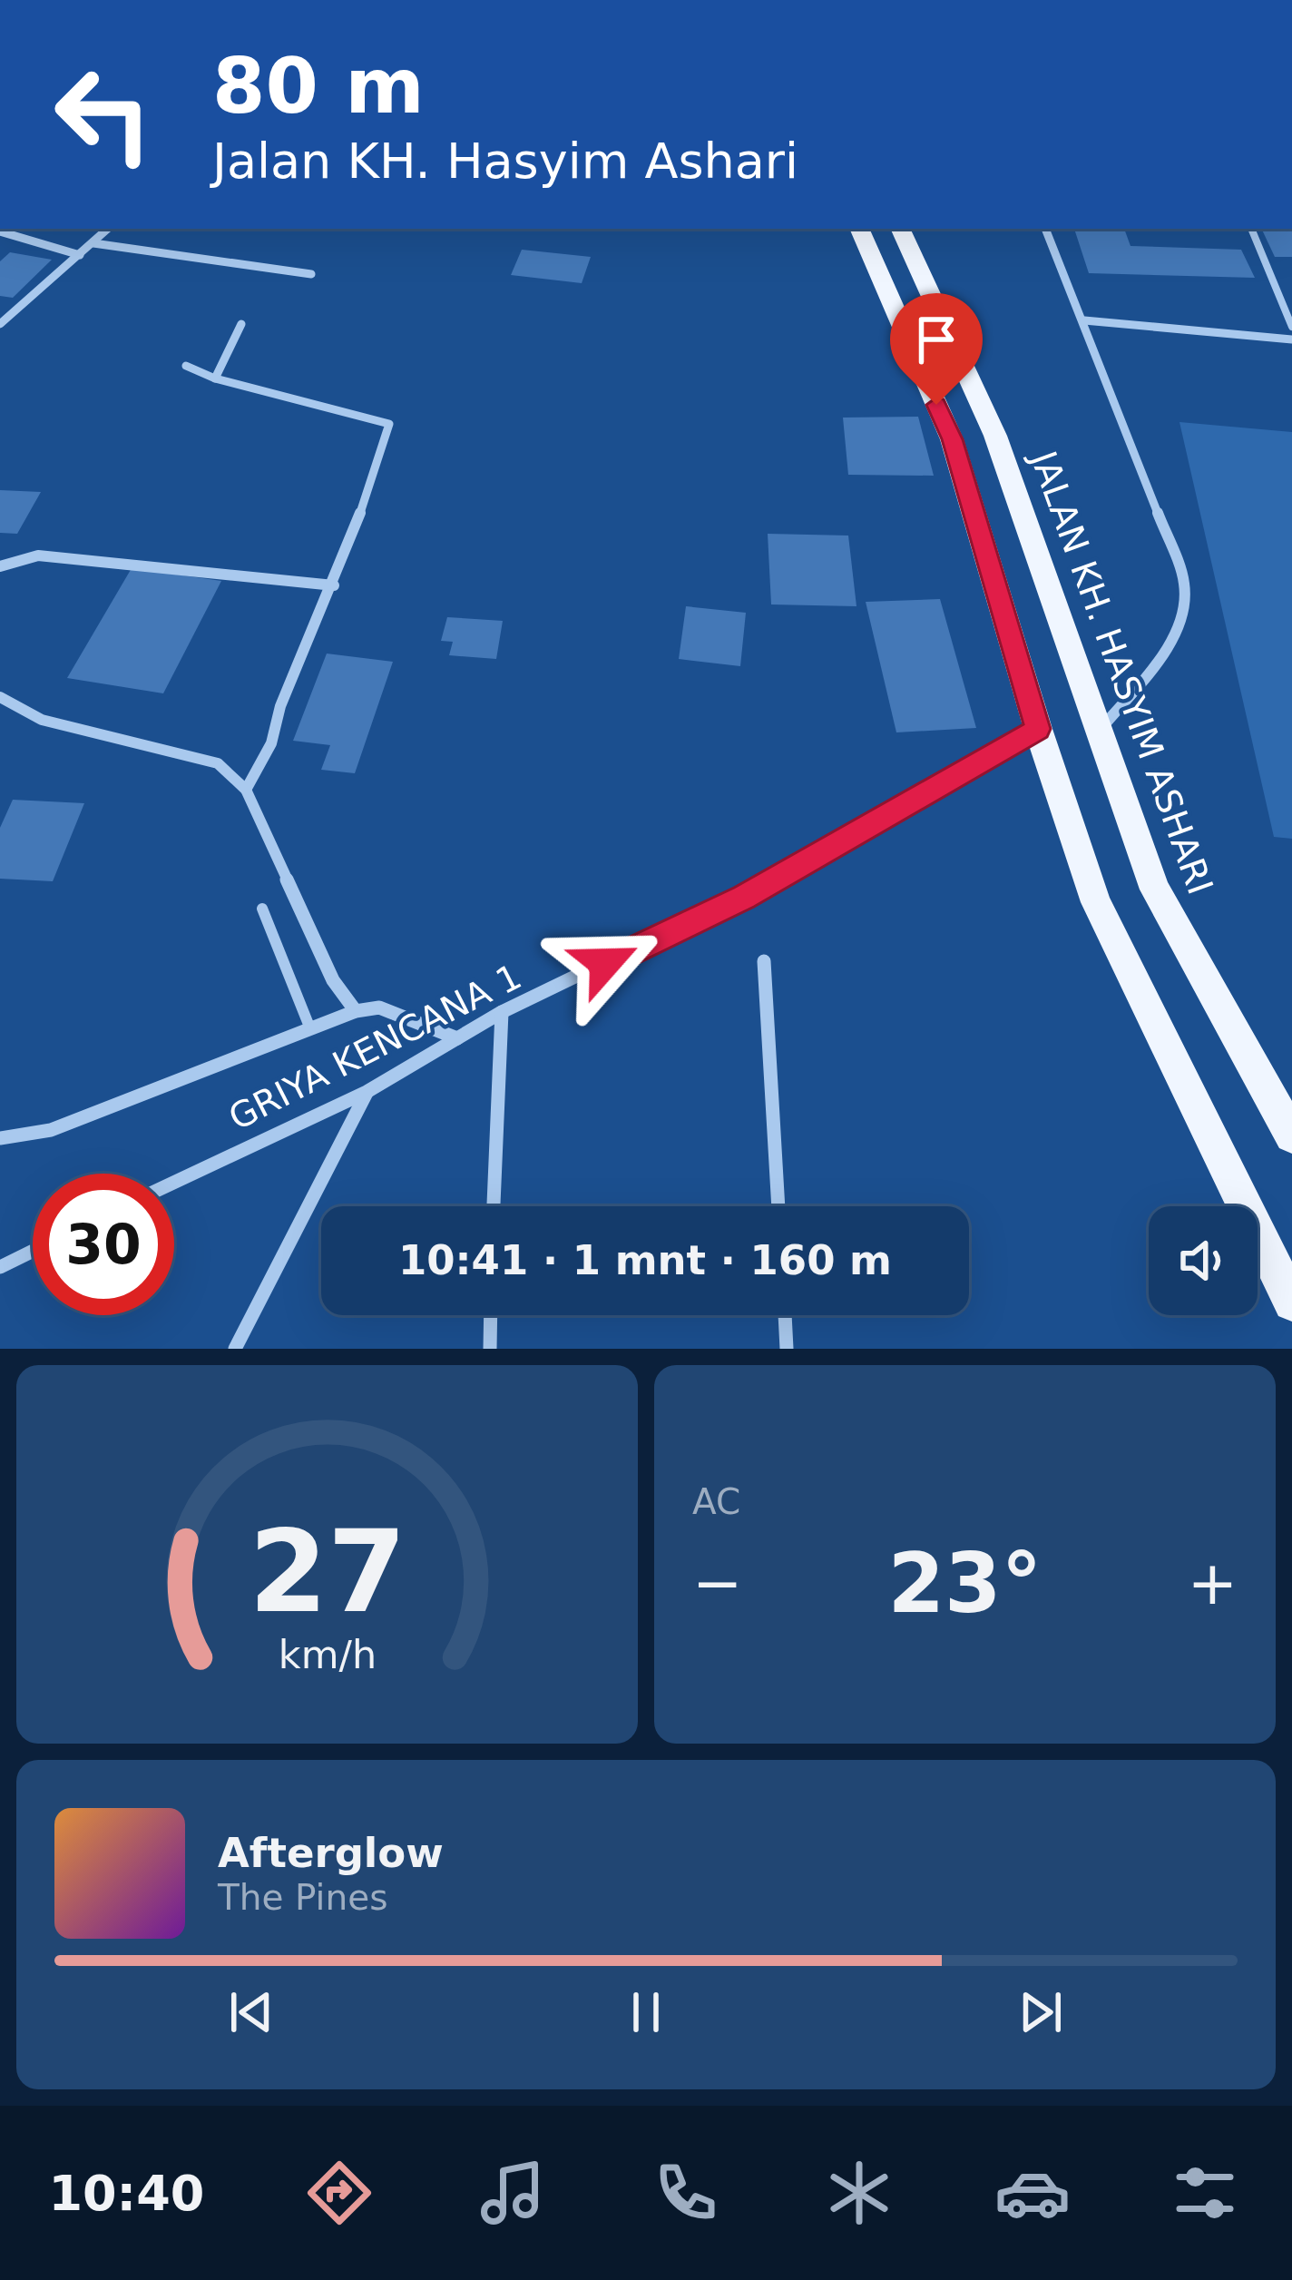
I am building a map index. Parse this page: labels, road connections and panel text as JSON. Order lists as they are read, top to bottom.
{
  "streets": {
    "main road": ["JALAN KH. HASYIM ASHARI"],
    "street": ["GRIYA KENCANA 1"]
  },
  "page": {
    "turn": ["80 m", "Jalan KH. Hasyim Ashari"],
    "limit": "30",
    "trip": "10:41 · 1 mnt · 160 m",
    "tile": "AC",
    "heat": ["−", "23°", "+"],
    "song": ["Afterglow", "The Pines"],
    "tabs": "10:40",
    "gauge": ["27", "km/h"]
  }
}
